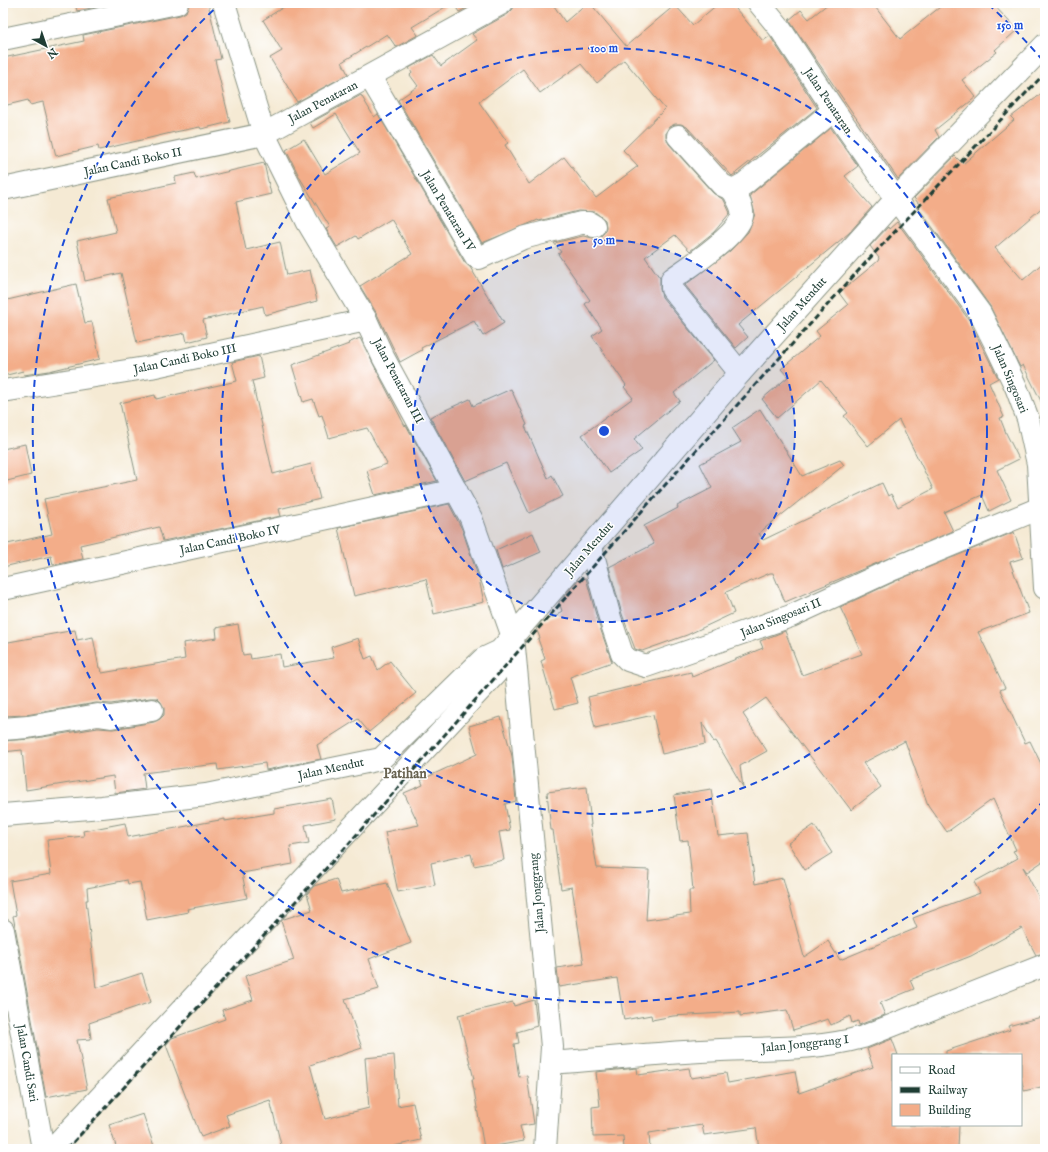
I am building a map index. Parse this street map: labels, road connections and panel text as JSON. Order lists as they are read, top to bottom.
{
  "streets": {
    "street": [
      "Jalan Penataran",
      "Jalan Candi Boko II",
      "Jalan Penataran IV",
      "Jalan Mendut",
      "Jalan Candi Boko III",
      "Jalan Singosari",
      "Jalan Penataran III",
      "Jalan Candi Boko IV",
      "Jalan Singosari II",
      "Jalan Jonggrang",
      "Jalan Jonggrang I",
      "Jalan Candi Sari"
    ]
  },
  "crossings": [
    ["Jalan Penataran", "Jalan Candi Boko II"],
    ["Jalan Penataran", "Jalan Penataran IV"],
    ["Jalan Penataran", "Jalan Mendut"],
    ["Jalan Penataran", "Jalan Singosari"],
    ["Jalan Penataran", "Jalan Penataran III"],
    ["Jalan Candi Boko II", "Jalan Penataran III"],
    ["Jalan Mendut", "Jalan Singosari"],
    ["Jalan Mendut", "Jalan Penataran III"],
    ["Jalan Mendut", "Jalan Singosari II"],
    ["Jalan Mendut", "Jalan Jonggrang"],
    ["Jalan Candi Boko III", "Jalan Penataran III"],
    ["Jalan Singosari", "Jalan Singosari II"],
    ["Jalan Penataran III", "Jalan Candi Boko IV"],
    ["Jalan Penataran III", "Jalan Jonggrang"],
    ["Jalan Jonggrang", "Jalan Jonggrang I"]
  ],
  "districts": ["Patihan"],
  "legend": ["Road", "Railway", "Building"],
  "north": "bottom right",
  "rings": ["150 m", "100 m", "50 m"]
}
